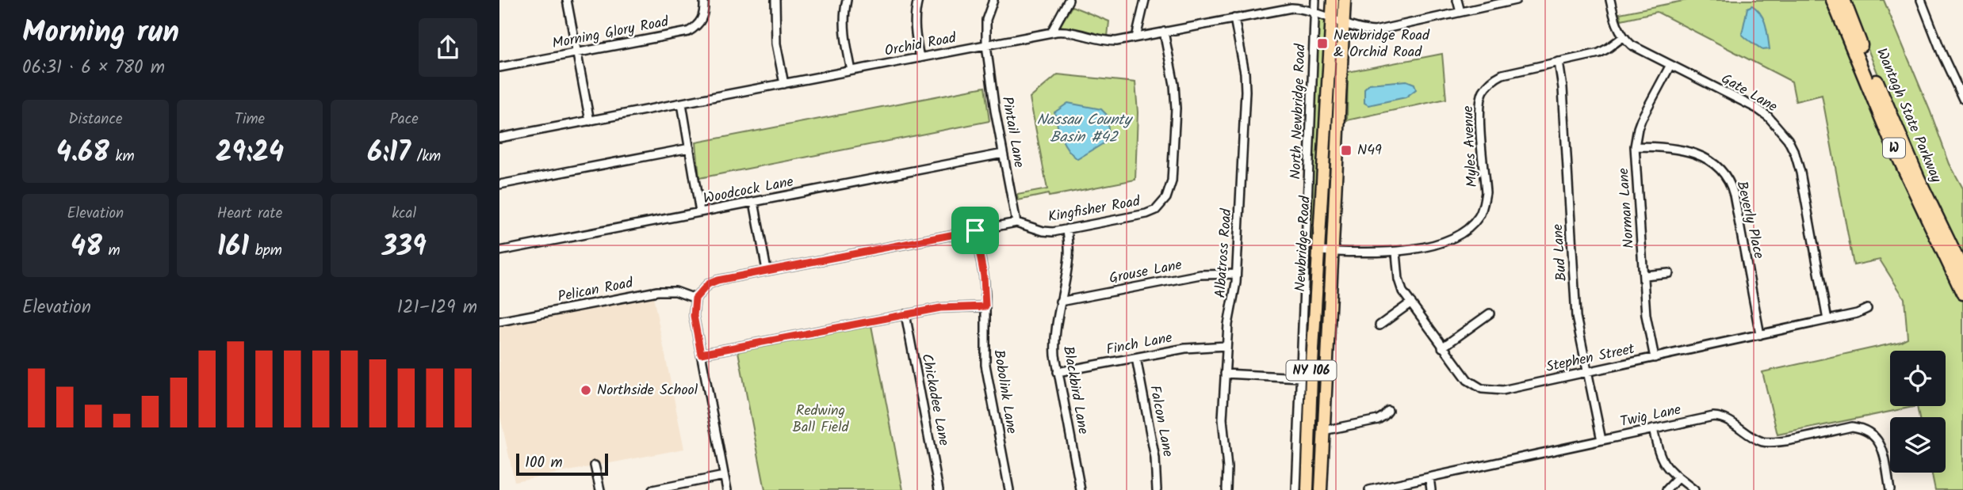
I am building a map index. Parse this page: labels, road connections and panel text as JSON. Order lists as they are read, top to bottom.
{
  "streets": {
    "highway": ["Wantagh State Parkway", "W"],
    "main road": ["Newbridge Road", "NY 106"],
    "street": [
      "Morning Glory Road",
      "Orchid Road",
      "Gate Lane",
      "North Newbridge Road",
      "Pintail Lane",
      "Myles Avenue",
      "Woodcock Lane",
      "Norman Lane",
      "Kingfisher Road",
      "Beverly Place",
      "Bud Lane",
      "Albatross Road",
      "Grouse Lane",
      "Pelican Road",
      "Finch Lane",
      "Stephen Street",
      "Blackbird Lane",
      "Bobolink Lane",
      "Chickadee Lane",
      "Twig Lane",
      "Falcon Lane"
    ]
  },
  "crossings": [
    ["Orchid Road", "North Newbridge Road"],
    ["Orchid Road", "Pintail Lane"],
    ["Orchid Road", "Kingfisher Road"],
    ["Orchid Road", "Newbridge Road"],
    ["Orchid Road", "Albatross Road"],
    ["Gate Lane", "Myles Avenue"],
    ["Gate Lane", "Norman Lane"],
    ["Gate Lane", "Stephen Street"],
    ["Pintail Lane", "Woodcock Lane"],
    ["Pintail Lane", "Kingfisher Road"],
    ["Myles Avenue", "Newbridge Road"],
    ["Myles Avenue", "Bud Lane"],
    ["Myles Avenue", "Stephen Street"],
    ["Norman Lane", "Beverly Place"],
    ["Norman Lane", "Stephen Street"],
    ["Kingfisher Road", "Pelican Road"],
    ["Kingfisher Road", "Blackbird Lane"],
    ["Kingfisher Road", "Bobolink Lane"],
    ["Beverly Place", "Stephen Street"],
    ["Bud Lane", "Stephen Street"],
    ["Bud Lane", "Twig Lane"],
    ["Albatross Road", "Grouse Lane"],
    ["Albatross Road", "Finch Lane"],
    ["Grouse Lane", "Blackbird Lane"],
    ["Finch Lane", "Blackbird Lane"],
    ["Finch Lane", "Falcon Lane"]
  ],
  "water": ["Nassau County Basin #42"],
  "parks": ["Redwing Ball Field"],
  "places": {
    "transit": ["Newbridge Road & Orchid Road", "N49"],
    "other": ["Northside School"]
  },
  "scale_bar": "100 m",
  "page": {
    "heading": ["Morning run", "06:31 · 6 × 780 m"],
    "stats": [
      ["Distance", "4.68 km"],
      ["Time", "29:24"],
      ["Pace", "6:17 /km"],
      ["Elevation", "48 m"],
      ["Heart rate", "161 bpm"],
      ["kcal", "339"]
    ],
    "chart": ["Elevation", "121–129 m"],
    "scale": "100 m"
  }
}
